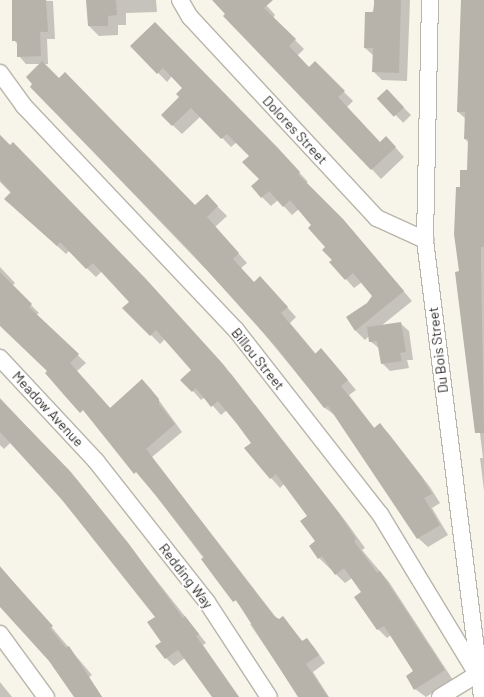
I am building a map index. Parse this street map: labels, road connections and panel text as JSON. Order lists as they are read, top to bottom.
{
  "streets": {
    "street": [
      "Dolores Street",
      "Du Bois Street",
      "Billou Street",
      "Meadow Avenue",
      "Redding Way"
    ]
  },
  "crossings": [
    ["Dolores Street", "Du Bois Street"],
    ["Du Bois Street", "Billou Street"],
    ["Meadow Avenue", "Redding Way"]
  ]
}
